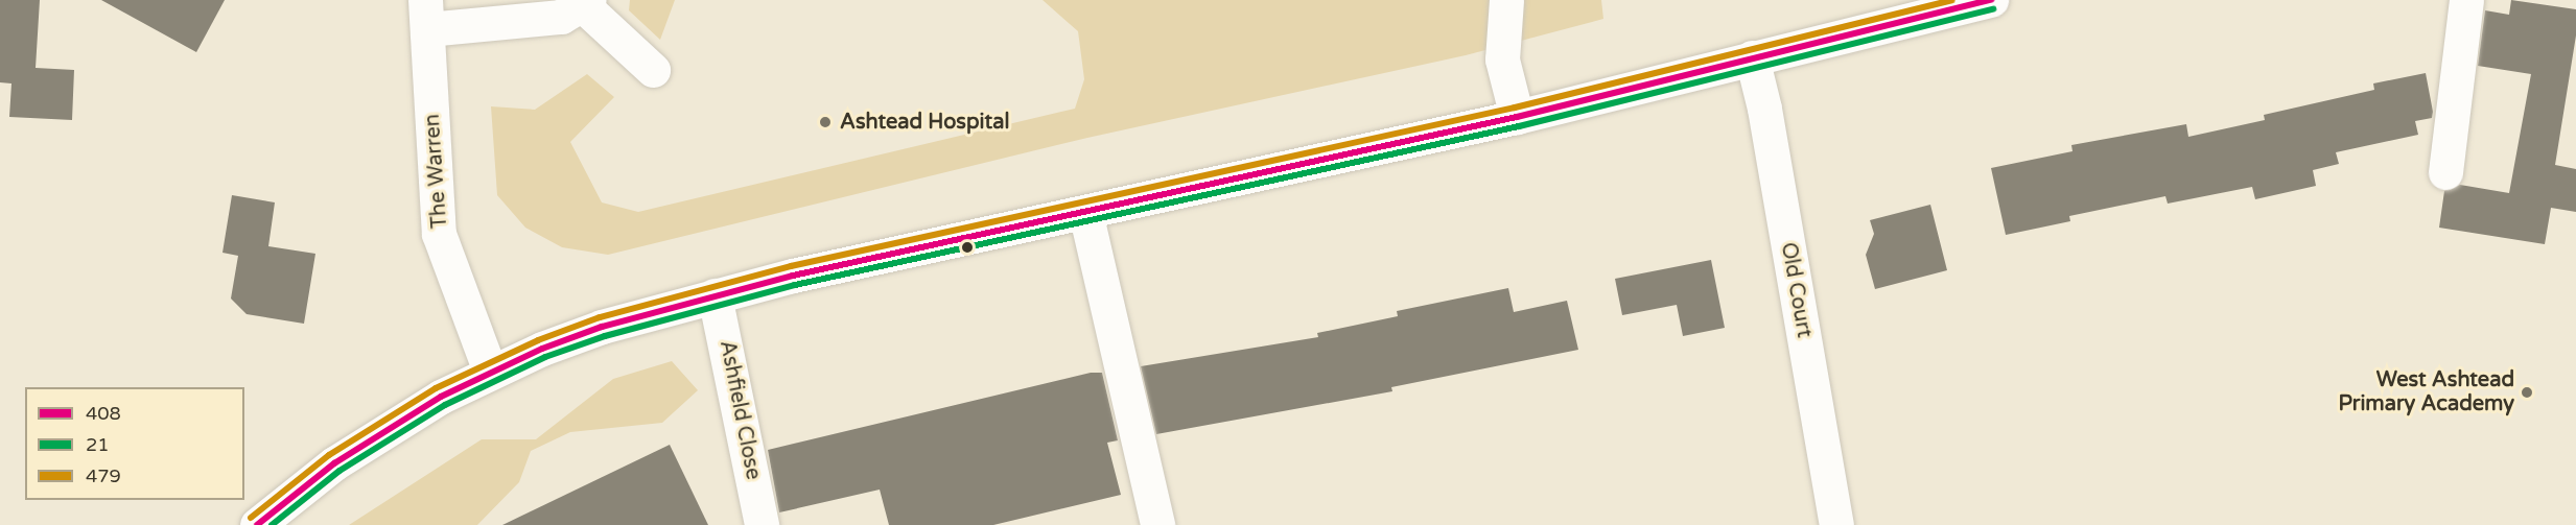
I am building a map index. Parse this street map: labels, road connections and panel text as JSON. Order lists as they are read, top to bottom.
{
  "streets": {
    "main road": ["The Warren", "Old Court", "Ashfield Close"]
  },
  "places": ["Ashtead Hospital", "West Ashtead Primary Academy"],
  "lines": ["transit line 408", "transit line 479", "transit line 21"],
  "legend": ["408", "21", "479"]
}
